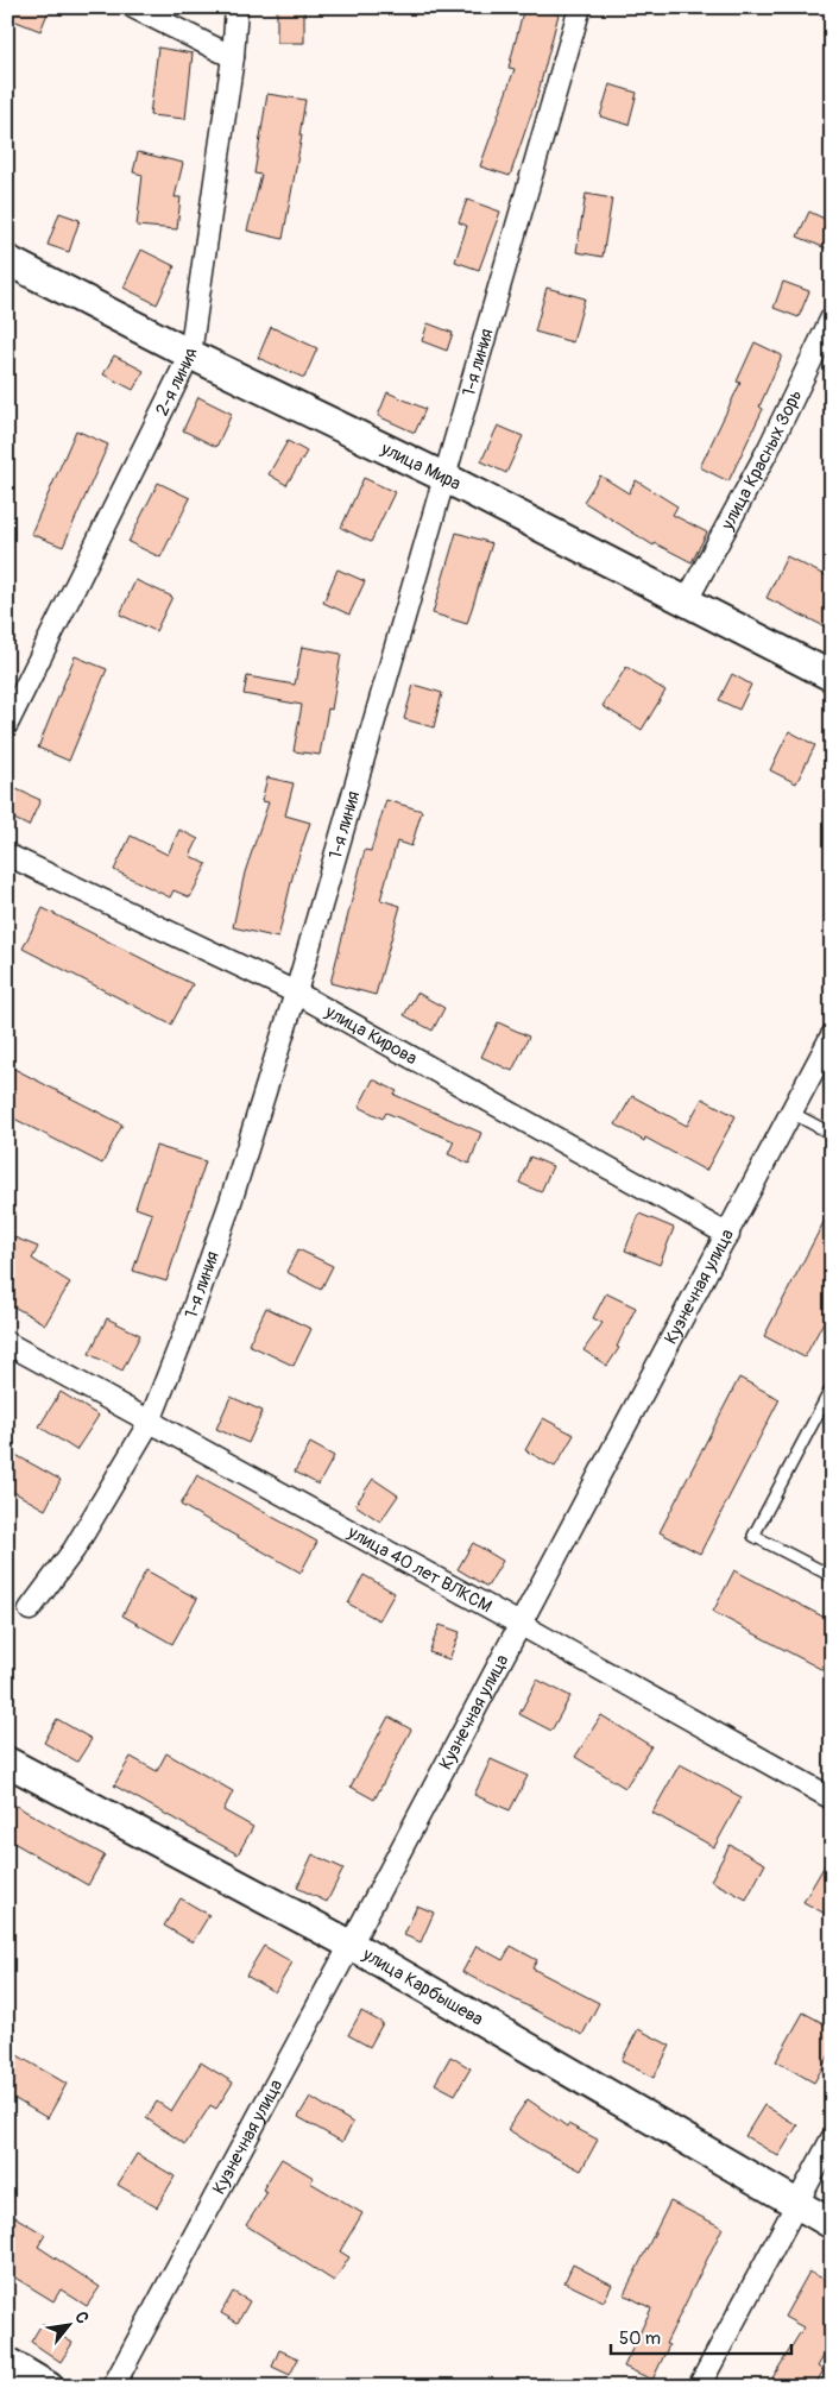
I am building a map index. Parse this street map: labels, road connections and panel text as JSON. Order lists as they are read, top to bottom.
{
  "streets": {
    "street": [
      "1-я линия",
      "2-я линия",
      "улица Красных Зорь",
      "улица Мира",
      "улица Кирова",
      "Кузнечная улица",
      "улица 40 лет ВЛКСМ",
      "улица Карбышева"
    ]
  },
  "crossings": [
    ["1-я линия", "улица Мира"],
    ["1-я линия", "улица Кирова"],
    ["1-я линия", "улица 40 лет ВЛКСМ"],
    ["2-я линия", "улица Мира"],
    ["улица Красных Зорь", "улица Мира"],
    ["улица Кирова", "Кузнечная улица"],
    ["Кузнечная улица", "улица 40 лет ВЛКСМ"],
    ["Кузнечная улица", "улица Карбышева"]
  ],
  "scale_bar": "50 m",
  "north": "top right"
}
